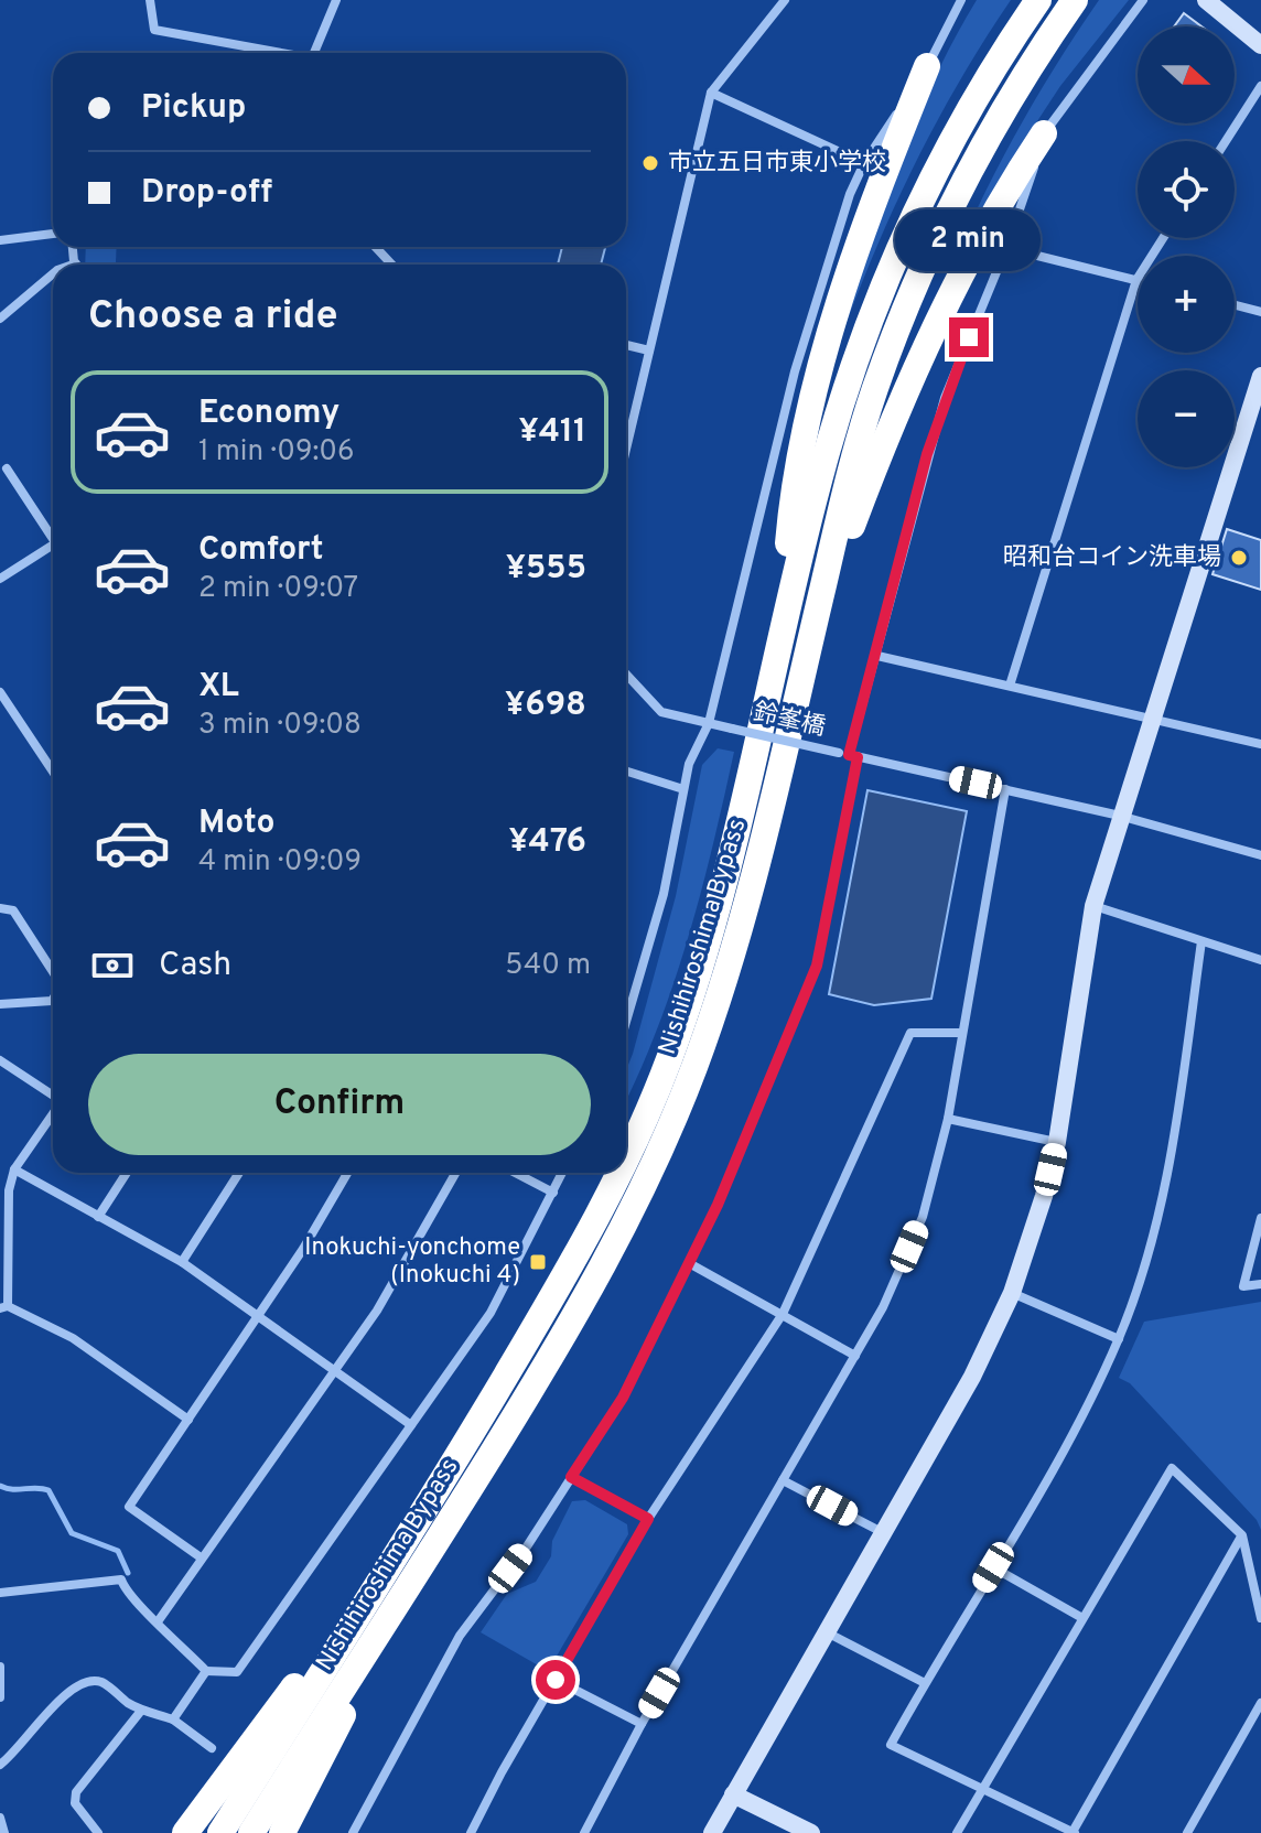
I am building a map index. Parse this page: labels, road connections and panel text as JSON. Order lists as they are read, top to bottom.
{
  "streets": {
    "highway": ["Nishihiroshima Bypass"],
    "street": ["鈴峯橋"]
  },
  "places": {
    "other": ["市立五日市東小学校", "昭和台コイン洗車場"],
    "transit": ["Inokuchi-yonchome (Inokuchi 4)"]
  },
  "north": "right",
  "page": {
    "map_buttons": ["+", "−"],
    "banner": ["Pickup", "Drop-off"],
    "bubble": "2 min",
    "heading": "Choose a ride",
    "list": [
      {
        "name": "Economy",
        "note": "1 min · 09:06",
        "value": "¥411"
      },
      {
        "name": "Comfort",
        "note": "2 min · 09:07",
        "value": "¥555"
      },
      {
        "name": "XL",
        "note": "3 min · 09:08",
        "value": "¥698"
      },
      {
        "name": "Moto",
        "note": "4 min · 09:09",
        "value": "¥476"
      }
    ],
    "pay": ["Cash", "540 m"],
    "buttons": "Confirm"
  }
}
